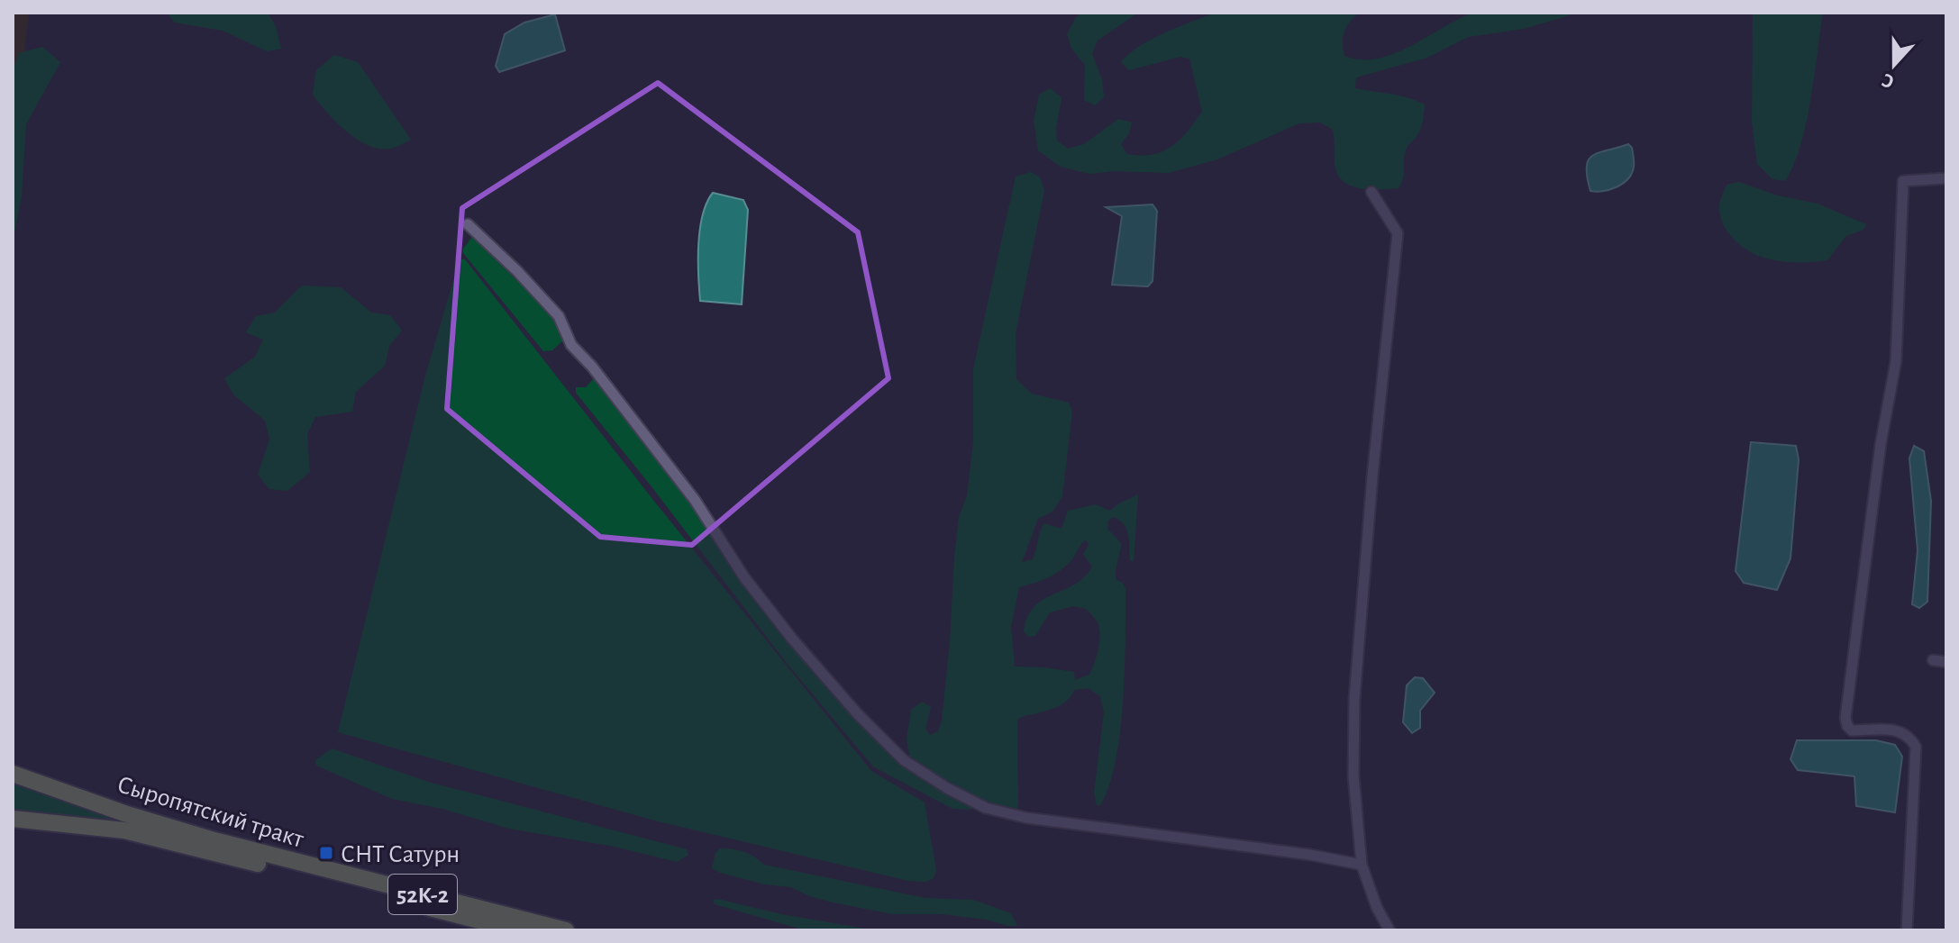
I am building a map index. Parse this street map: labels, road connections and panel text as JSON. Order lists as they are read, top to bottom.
{
  "streets": {
    "main road": ["Сыропятский тракт", "52К-2"]
  },
  "places": {
    "transit": ["СНТ Сатурн"]
  },
  "north": "bottom"
}
